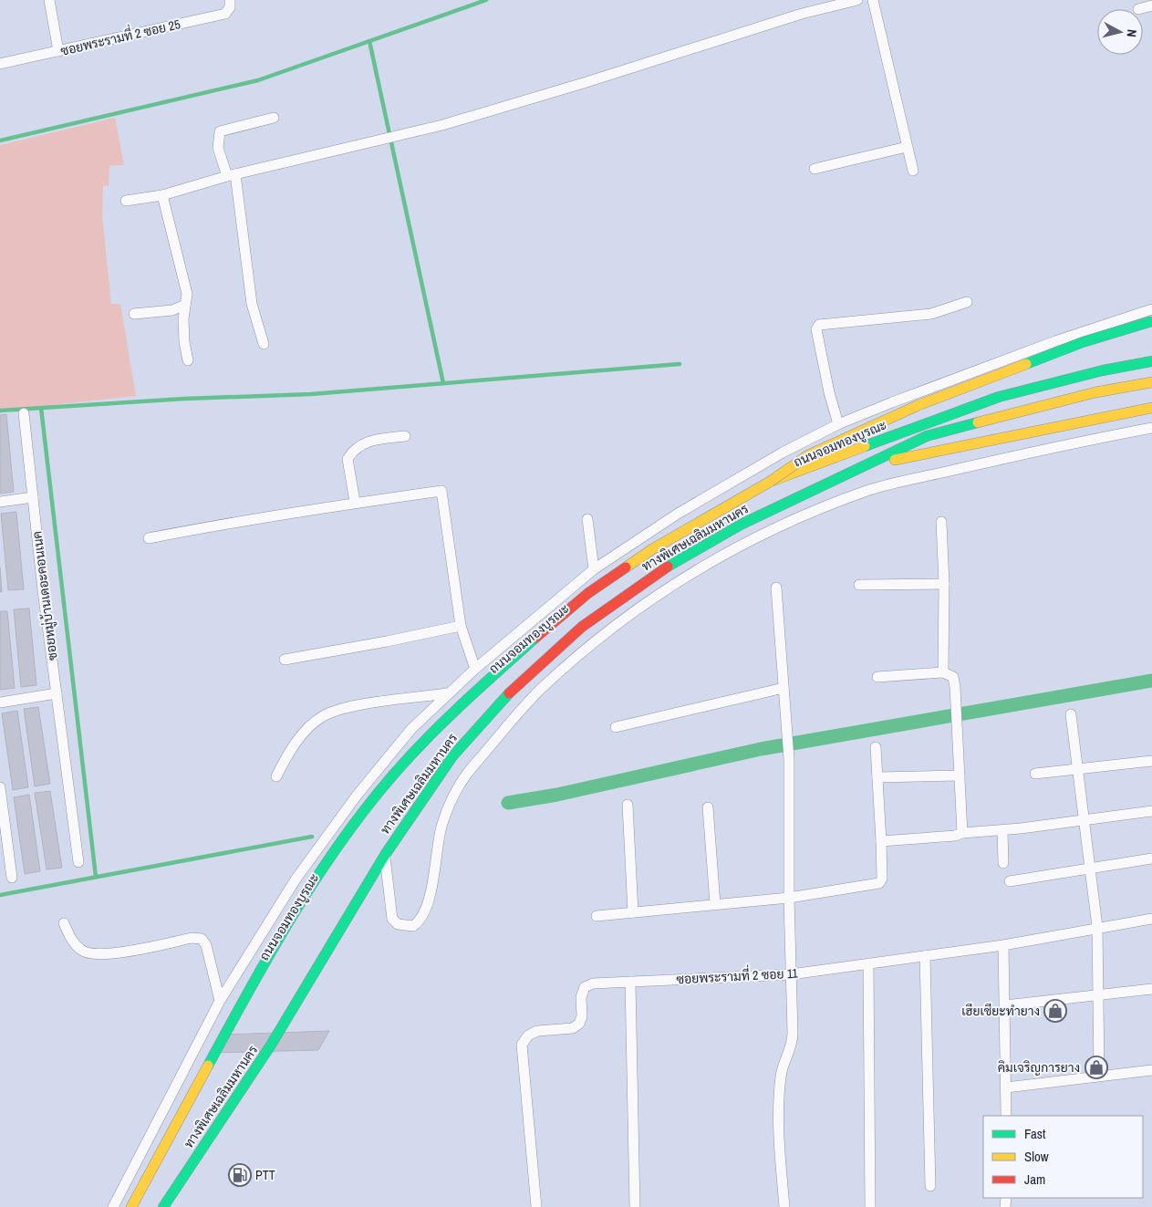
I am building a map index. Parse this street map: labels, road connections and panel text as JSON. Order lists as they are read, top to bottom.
{
  "streets": {
    "highway": ["ทางพิเศษเฉลิมมหานคร"],
    "street": [
      "ซอยพระรามที่ 2 ซอย 25",
      "ถนนจอมทองบูรณะ",
      "ซอยหมู่บ้านเดอะคอนเนค",
      "ซอยพระรามที่ 2 ซอย 11"
    ]
  },
  "places": {
    "shop": ["เฮียเซียะทำยาง", "คิมเจริญการยาง"],
    "fuel station": ["PTT"]
  },
  "legend": ["Fast", "Slow", "Jam"],
  "north": "right"
}
